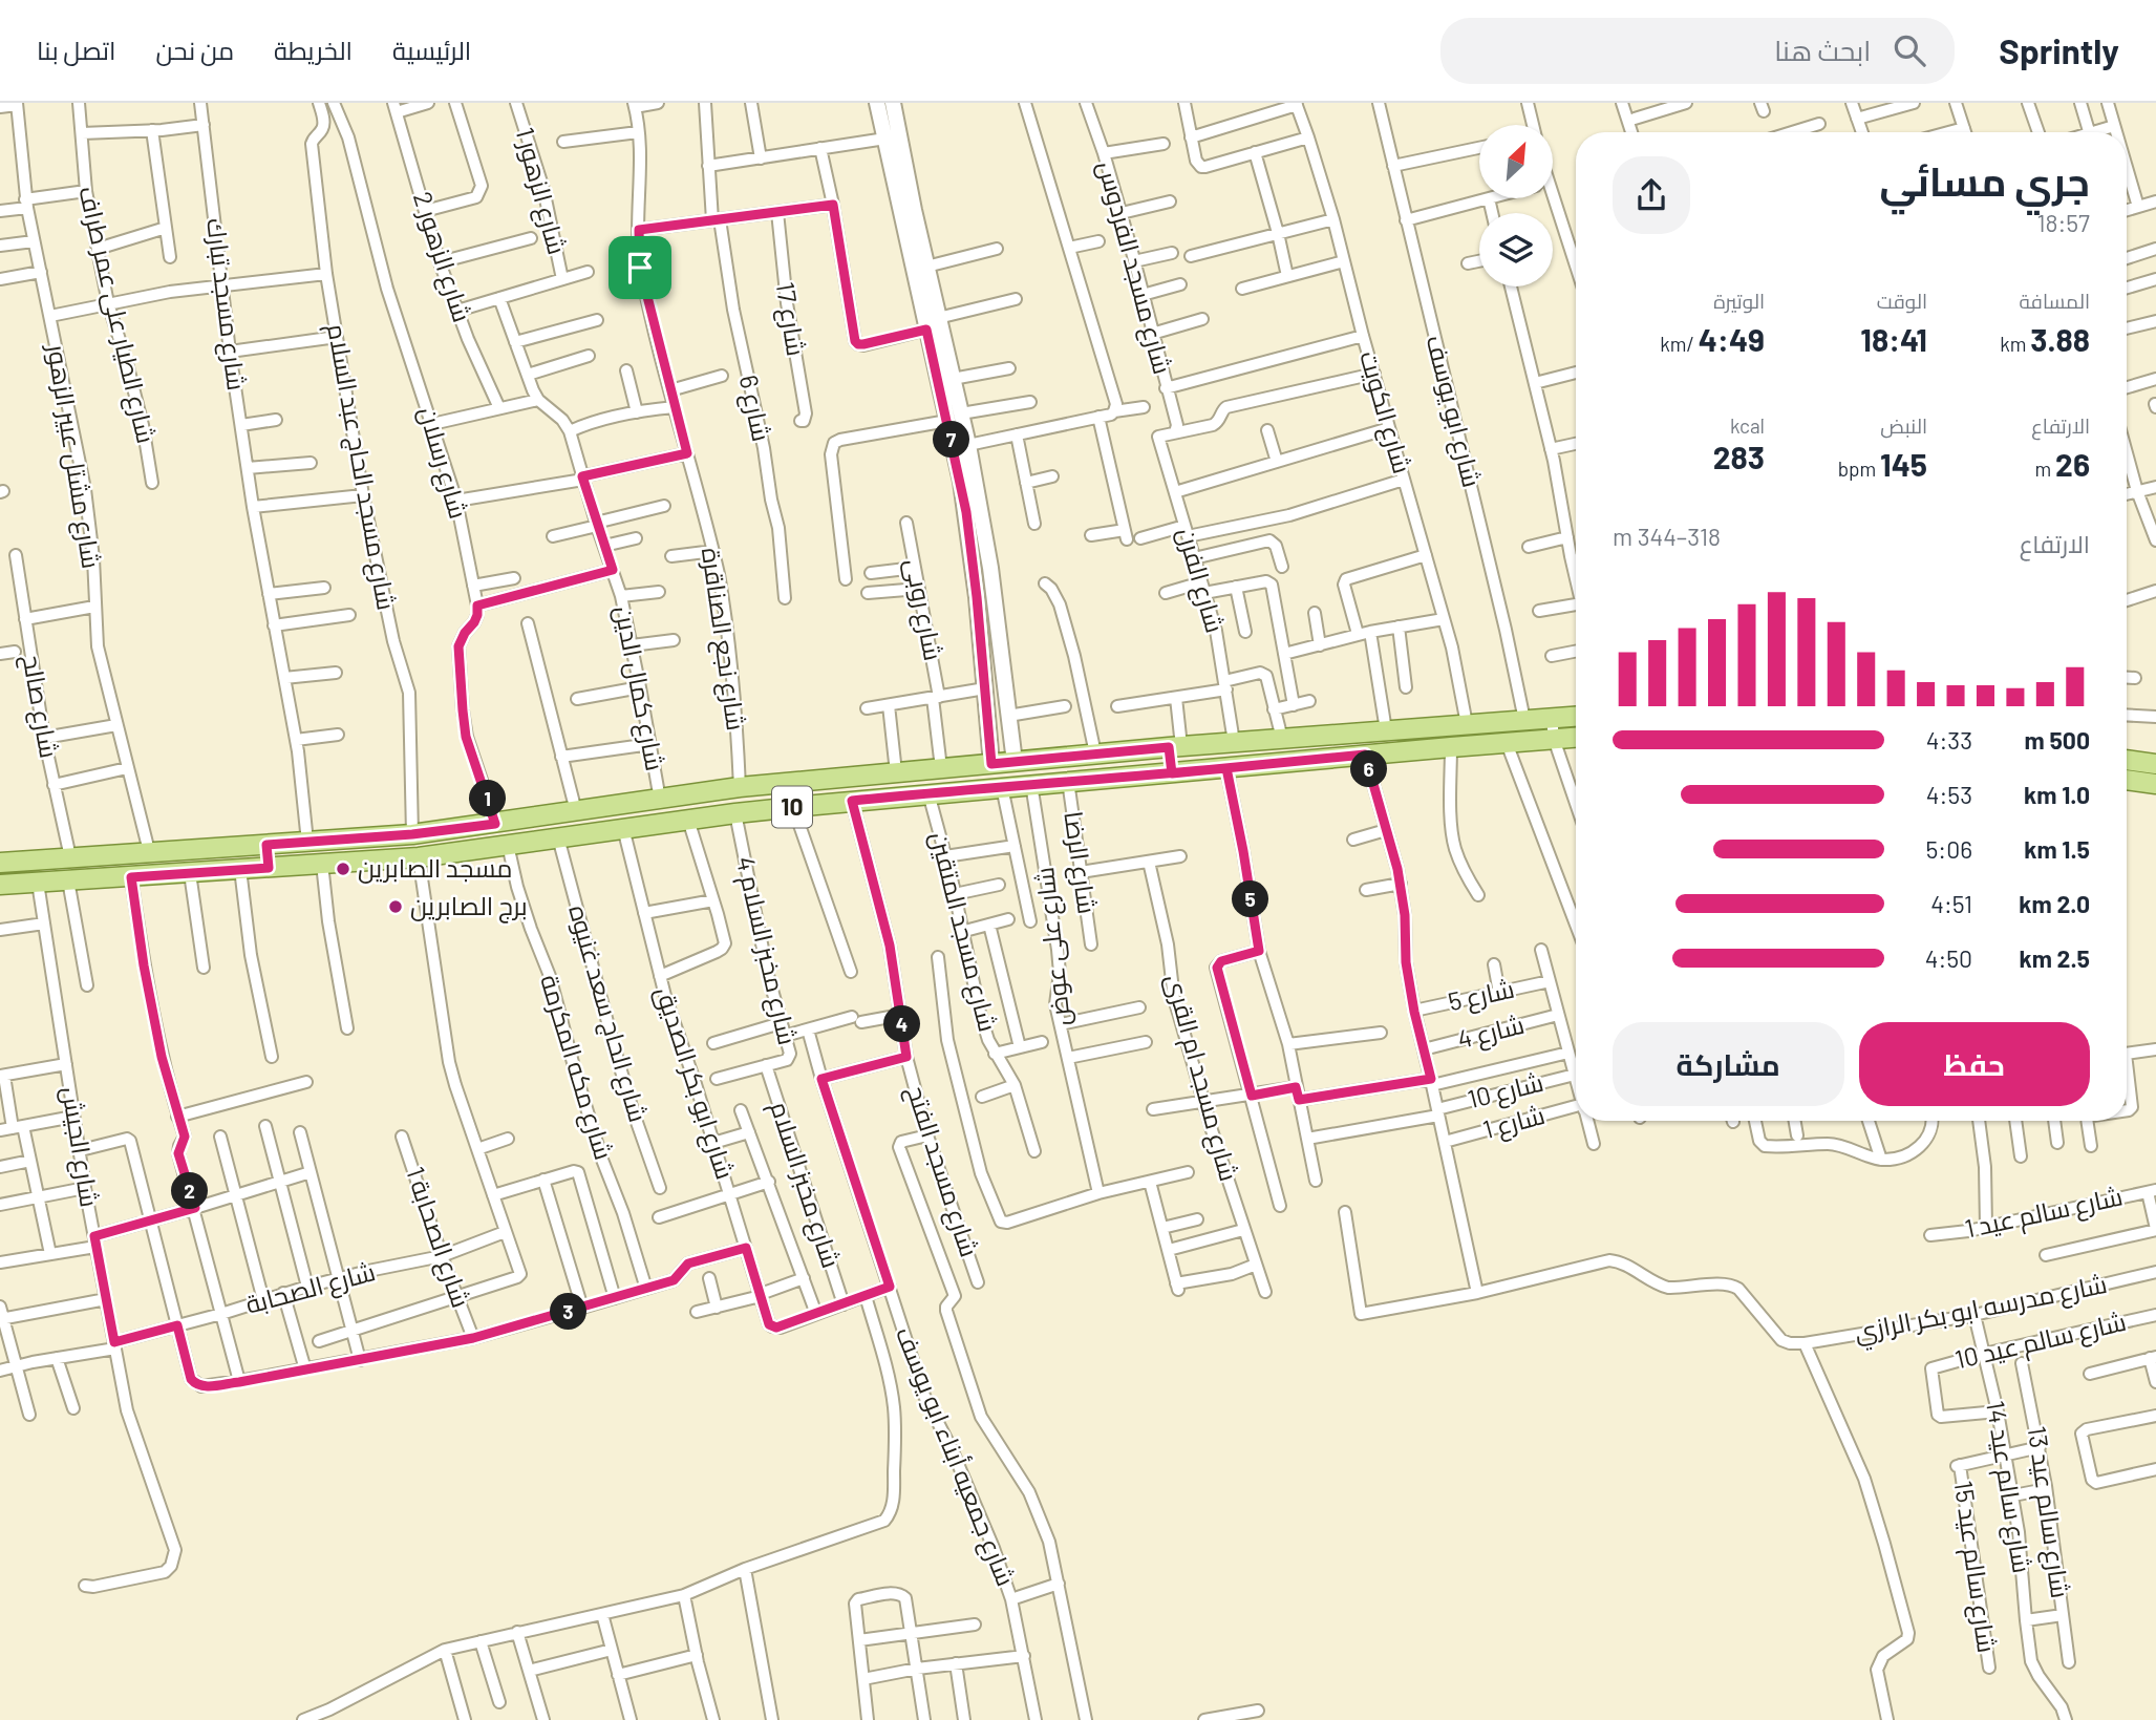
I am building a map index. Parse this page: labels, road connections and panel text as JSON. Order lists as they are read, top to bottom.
{
  "streets": {
    "main road": ["10"],
    "street": [
      "شارع الزهور 1",
      "شارع الزهور 2",
      "شارع مسجد الفردوس",
      "شارع مسجد تبارك",
      "شارع الطيار على عمر طراف",
      "شارع 17",
      "شارع 6",
      "شارع ابو يوسف",
      "شارع الكويت",
      "شارع مشتل عبير الزهور",
      "شارع رسلان",
      "شارع مسجد الحاج عبد السلام",
      "شارع الفرن",
      "شارع روبى",
      "شارع نجع الصناقرة",
      "شارع كمال الدين",
      "شارع صالح",
      "شارع الرضا",
      "شارع مسجد المتقين",
      "شارع على عوض",
      "شارع مخبز السلام 4",
      "شارع 5",
      "شارع الحاج سعد غنيوه",
      "شارع 4",
      "شارع مكه المكرمة",
      "شارع مسجد ام القرى",
      "شارع ابو بكر الصديق",
      "شارع 10",
      "شارع 1",
      "شارع الجيش",
      "شارع مسجد الفتح",
      "شارع مخبز السلام",
      "شارع سالم عيد 1",
      "شارع الصحابة 1",
      "شارع الصحابة",
      "شارع مدرسه ابو بكر الرازي",
      "شارع سالم عيد 10",
      "شارع جمعيه أبناء ابو يوسف",
      "شارع سالم عيد 14",
      "شارع سالم عيد 13",
      "شارع سالم عيد 15"
    ]
  },
  "crossings": [
    ["شارع مسجد الفردوس", "شارع الفرن"],
    ["شارع مسجد تبارك", "10"],
    ["شارع ابو يوسف", "10"],
    ["شارع الكويت", "10"],
    ["شارع مشتل عبير الزهور", "10"],
    ["شارع مسجد الحاج عبد السلام", "10"],
    ["شارع الفرن", "10"],
    ["شارع روبى", "10"],
    ["شارع نجع الصناقرة", "10"],
    ["شارع كمال الدين", "10"],
    ["شارع صالح", "10"],
    ["10", "شارع الرضا"],
    ["10", "شارع مسجد المتقين"],
    ["10", "شارع على عوض"],
    ["10", "شارع مخبز السلام 4"],
    ["10", "شارع الحاج سعد غنيوه"],
    ["10", "شارع مكه المكرمة"],
    ["10", "شارع ابو بكر الصديق"],
    ["10", "شارع الجيش"],
    ["10", "شارع مسجد الفتح"],
    ["شارع مخبز السلام 4", "شارع مخبز السلام"],
    ["شارع الجيش", "شارع الصحابة"],
    ["شارع الصحابة 1", "شارع الصحابة"],
    ["شارع مدرسه ابو بكر الرازي", "شارع سالم عيد 14"],
    ["شارع سالم عيد 10", "شارع سالم عيد 14"],
    ["شارع سالم عيد 14", "شارع سالم عيد 15"]
  ],
  "places": ["مسجد الصابرين", "برج الصابرين"],
  "north": "top right",
  "page": {
    "header": "Sprintly",
    "search": "ابحث هنا",
    "nav": [
      "الرئيسية",
      "الخريطة",
      "من نحن",
      "اتصل بنا"
    ],
    "heading": ["جري مسائي", "18:57"],
    "stats": [
      ["المسافة", "3.88 km"],
      ["الوقت", "18:41"],
      ["الوتيرة", "4:49 /km"],
      ["الارتفاع", "26 m"],
      ["النبض", "145 bpm"],
      ["kcal", "283"]
    ],
    "pins": [
      "7",
      "6",
      "1",
      "5",
      "4",
      "2",
      "3"
    ],
    "chart": ["الارتفاع", "318–344 m"],
    "list": [
      {
        "name": "500 m",
        "note": "4:33"
      },
      {
        "name": "1.0 km",
        "note": "4:53"
      },
      {
        "name": "1.5 km",
        "note": "5:06"
      },
      {
        "name": "2.0 km",
        "note": "4:51"
      },
      {
        "name": "2.5 km",
        "note": "4:50"
      }
    ],
    "buttons": ["حفظ", "مشاركة"]
  }
}
